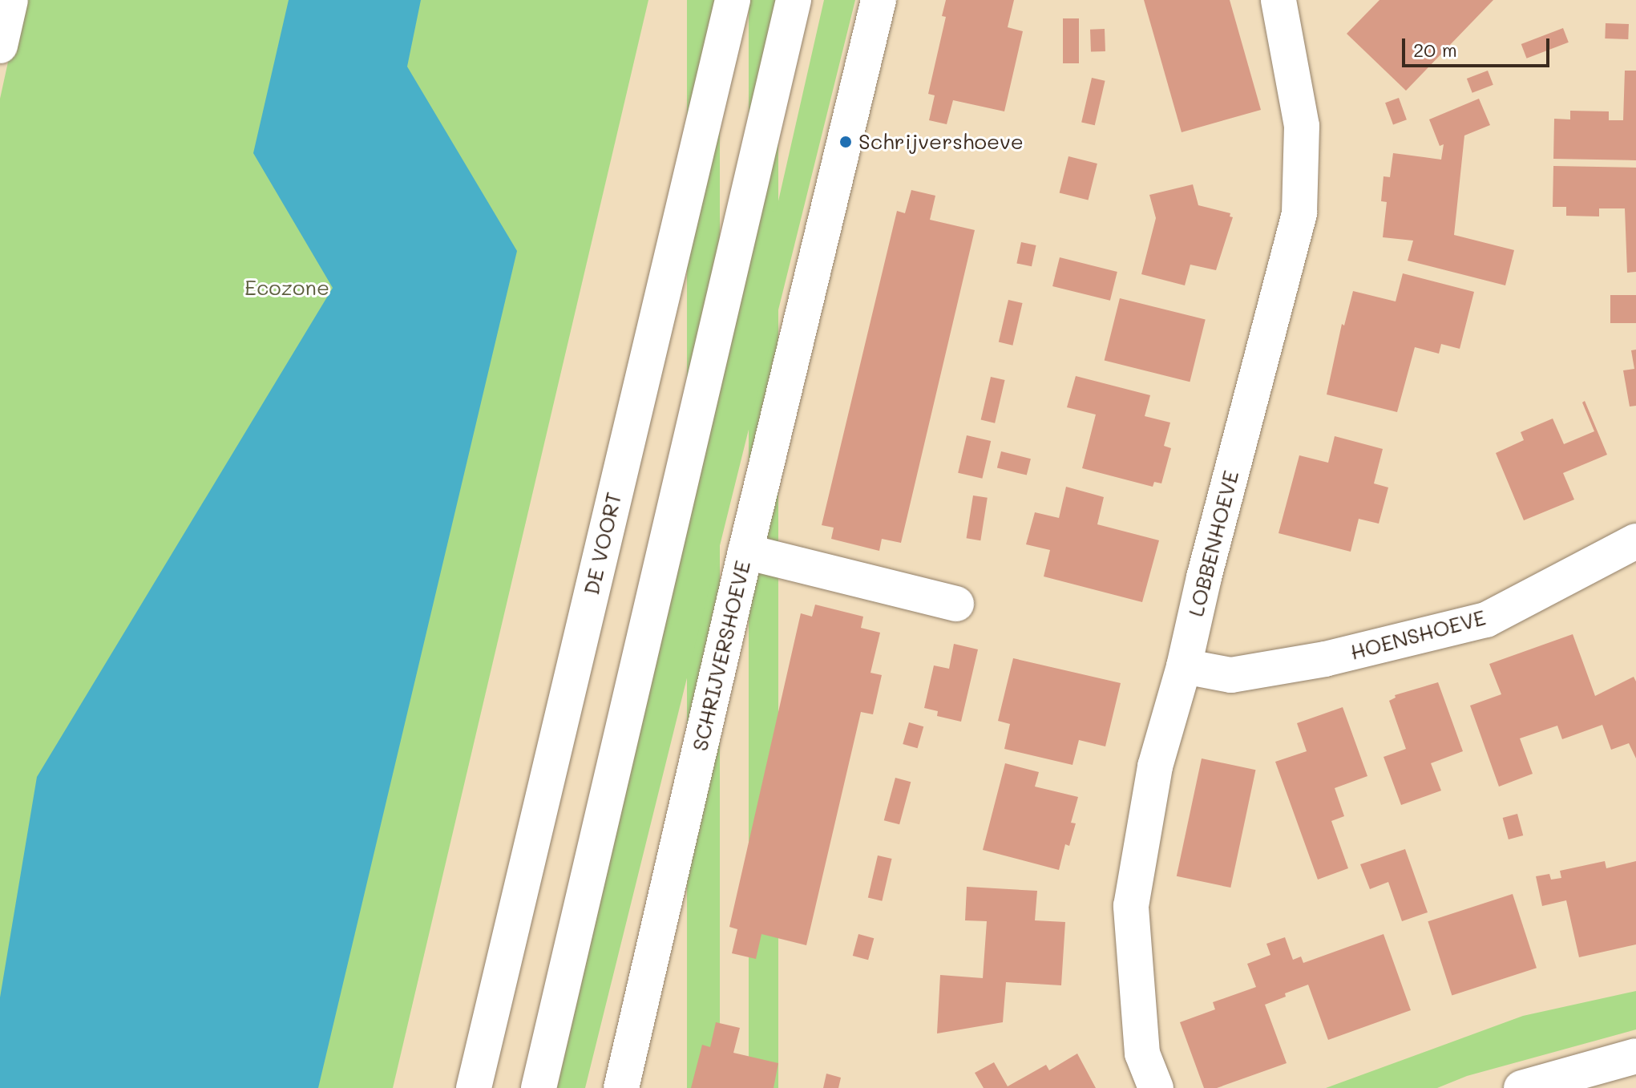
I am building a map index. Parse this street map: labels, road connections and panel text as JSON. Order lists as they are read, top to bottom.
{
  "streets": {
    "street": [
      "DE VOORT",
      "LOBBENHOEVE",
      "HOENSHOEVE",
      "SCHRIJVERSHOEVE"
    ]
  },
  "crossings": [
    ["LOBBENHOEVE", "HOENSHOEVE"]
  ],
  "parks": ["Ecozone"],
  "places": ["Schrijvershoeve"],
  "scale_bar": "20 m"
}
